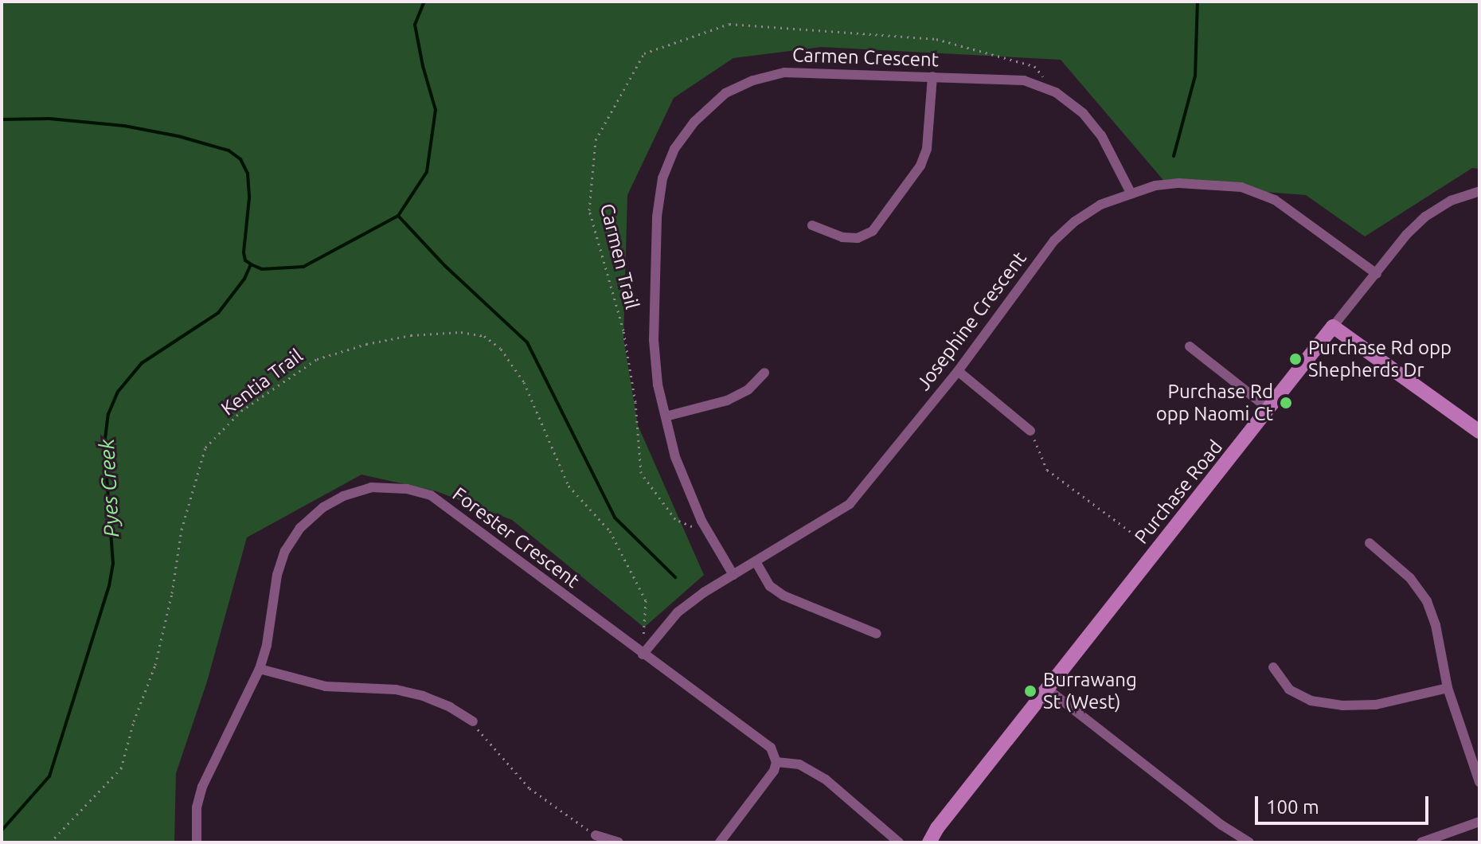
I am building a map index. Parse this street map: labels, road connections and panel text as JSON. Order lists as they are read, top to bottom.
{
  "streets": {
    "main road": ["Purchase Road"],
    "street": ["Carmen Crescent", "Josephine Crescent", "Forester Crescent"],
    "path": ["Carmen Trail", "Kentia Trail"]
  },
  "crossings": [
    ["Carmen Crescent", "Carmen Trail"],
    ["Carmen Crescent", "Josephine Crescent"],
    ["Josephine Crescent", "Kentia Trail"],
    ["Josephine Crescent", "Purchase Road"],
    ["Josephine Crescent", "Forester Crescent"],
    ["Kentia Trail", "Forester Crescent"]
  ],
  "water": ["Pyes Creek"],
  "places": ["Purchase Rd opp Shepherds Dr", "Purchase Rd opp Naomi Ct", "Burrawang St (West)"],
  "scale_bar": "100 m"
}
